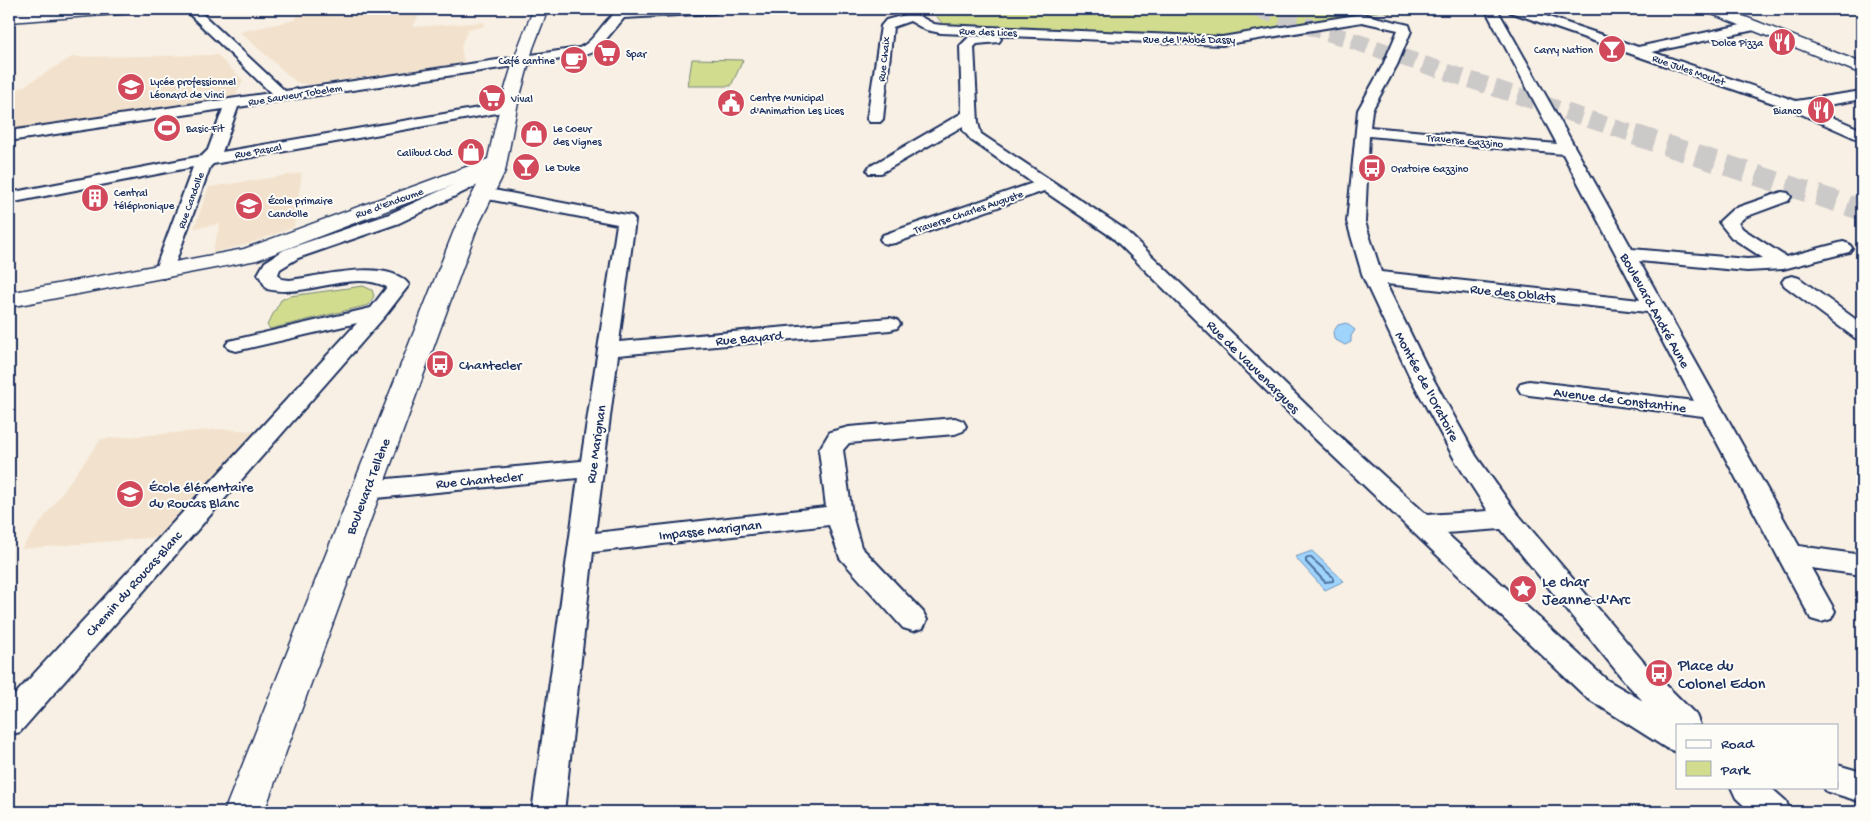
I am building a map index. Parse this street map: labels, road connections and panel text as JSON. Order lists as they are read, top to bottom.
{
  "streets": {
    "street": [
      "Rue des Lices",
      "Rue de l'Abbé Dassy",
      "Rue Chaix",
      "Rue Jules Moulet",
      "Rue Sauveur Tobelem",
      "Traverse Gazzino",
      "Rue Pascal",
      "Rue Candolle",
      "Rue d'Endoume",
      "Traverse Charles Auguste",
      "Rue des Oblats",
      "Boulevard André Aune",
      "Rue Bayard",
      "Rue de Vauvenargues",
      "Montée de l'Oratoire",
      "Avenue de Constantine",
      "Rue Marignan",
      "Rue Chantecler",
      "Boulevard Tellène",
      "Impasse Marignan",
      "Chemin du Roucas-Blanc"
    ]
  },
  "crossings": [
    ["Rue des Lices", "Rue de l'Abbé Dassy"],
    ["Rue des Lices", "Rue Chaix"],
    ["Rue des Lices", "Rue de Vauvenargues"],
    ["Rue de l'Abbé Dassy", "Rue de Vauvenargues"],
    ["Rue de l'Abbé Dassy", "Montée de l'Oratoire"],
    ["Rue Sauveur Tobelem", "Rue Candolle"],
    ["Traverse Gazzino", "Boulevard André Aune"],
    ["Traverse Gazzino", "Montée de l'Oratoire"],
    ["Rue Pascal", "Rue Candolle"],
    ["Rue Candolle", "Rue d'Endoume"],
    ["Rue d'Endoume", "Rue Marignan"],
    ["Rue d'Endoume", "Boulevard Tellène"],
    ["Rue d'Endoume", "Chemin du Roucas-Blanc"],
    ["Traverse Charles Auguste", "Rue de Vauvenargues"],
    ["Rue des Oblats", "Boulevard André Aune"],
    ["Rue des Oblats", "Montée de l'Oratoire"],
    ["Boulevard André Aune", "Avenue de Constantine"],
    ["Rue Bayard", "Rue Marignan"],
    ["Rue Marignan", "Rue Chantecler"],
    ["Rue Marignan", "Boulevard Tellène"],
    ["Rue Marignan", "Impasse Marignan"],
    ["Rue Marignan", "Chemin du Roucas-Blanc"],
    ["Rue Chantecler", "Boulevard Tellène"],
    ["Boulevard Tellène", "Chemin du Roucas-Blanc"]
  ],
  "places": {
    "restaurant": ["Dolce Pizza", "Bianco"],
    "bar": ["Carry Nation", "Le Duke"],
    "supermarket": ["Spar", "Vival"],
    "cafe": ["Café cantine"],
    "school or university": ["Lycée professionnel Léonard de Vinci", "École primaire Candolle", "École élémentaire du Roucas Blanc"],
    "public building": ["Centre Municipal d'Animation Les Lices"],
    "sports": ["Basic-Fit"],
    "shop": ["Le Coeur des Vignes", "Calibud Cbd"],
    "bus stop": ["Oratoire Gazzino", "Chantecler", "Place du Colonel Edon"],
    "building": ["Central téléphonique"],
    "place": ["Le char Jeanne-d'Arc"]
  },
  "legend": ["Road", "Park"]
}
